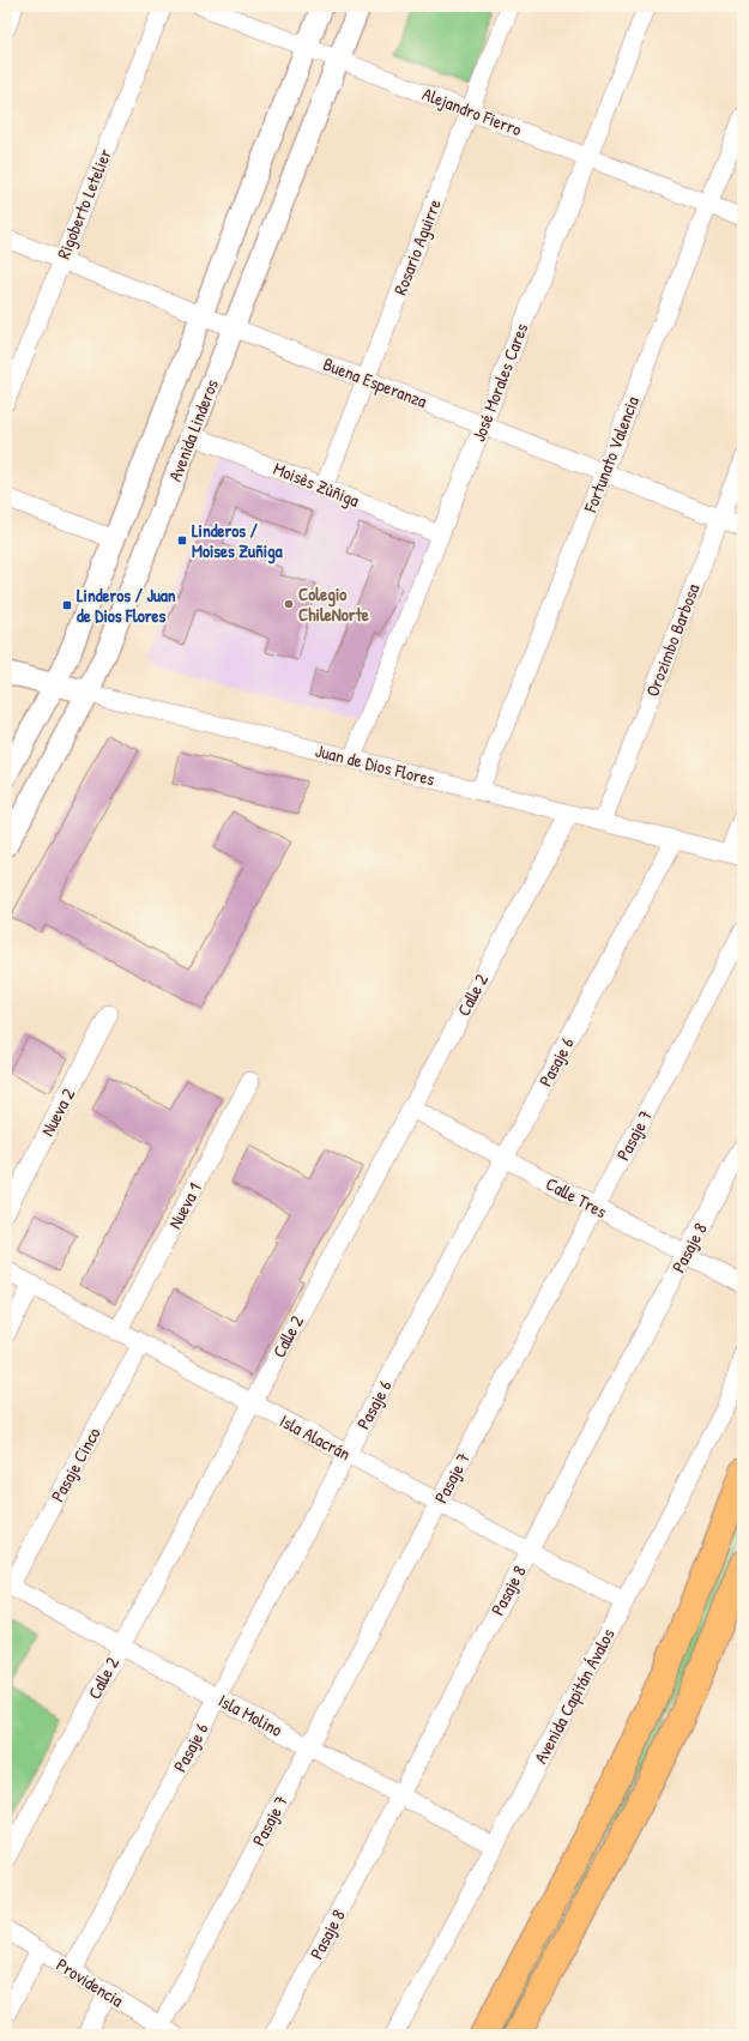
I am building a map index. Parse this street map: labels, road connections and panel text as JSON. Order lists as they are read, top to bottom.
{
  "streets": {
    "street": [
      "Alejandro Fierro",
      "Rigoberto Letelier",
      "Rosario Aguirre",
      "Buena Esperanza",
      "José Morales Cares",
      "Avenida Linderos",
      "Fortunato Valencia",
      "Moisès Zùñiga",
      "Orozimbo Barbosa",
      "Juan de Dios Flores",
      "Calle 2",
      "Pasaje 6",
      "Nueva 2",
      "Pasaje 7",
      "Calle Tres",
      "Nueva 1",
      "Pasaje 8",
      "Isla Alacrán",
      "Pasaje Cinco",
      "Avenida Capitán Ávalos",
      "Isla Molino",
      "Providencia"
    ]
  },
  "crossings": [
    ["Alejandro Fierro", "Rosario Aguirre"],
    ["Alejandro Fierro", "José Morales Cares"],
    ["Alejandro Fierro", "Avenida Linderos"],
    ["Alejandro Fierro", "Fortunato Valencia"],
    ["Rigoberto Letelier", "Buena Esperanza"],
    ["Rosario Aguirre", "Buena Esperanza"],
    ["Rosario Aguirre", "Moisès Zùñiga"],
    ["Buena Esperanza", "José Morales Cares"],
    ["Buena Esperanza", "Avenida Linderos"],
    ["Buena Esperanza", "Fortunato Valencia"],
    ["Buena Esperanza", "Orozimbo Barbosa"],
    ["José Morales Cares", "Moisès Zùñiga"],
    ["José Morales Cares", "Juan de Dios Flores"],
    ["Avenida Linderos", "Moisès Zùñiga"],
    ["Avenida Linderos", "Juan de Dios Flores"],
    ["Fortunato Valencia", "Juan de Dios Flores"],
    ["Orozimbo Barbosa", "Juan de Dios Flores"],
    ["Juan de Dios Flores", "Calle 2"],
    ["Juan de Dios Flores", "Pasaje 6"],
    ["Calle 2", "Calle Tres"],
    ["Calle 2", "Isla Alacrán"],
    ["Calle 2", "Isla Molino"],
    ["Pasaje 6", "Calle Tres"],
    ["Pasaje 6", "Isla Alacrán"],
    ["Pasaje 6", "Isla Molino"],
    ["Pasaje 6", "Providencia"],
    ["Pasaje 7", "Calle Tres"],
    ["Pasaje 7", "Isla Alacrán"],
    ["Pasaje 7", "Isla Molino"],
    ["Pasaje 7", "Providencia"],
    ["Calle Tres", "Pasaje 8"],
    ["Nueva 1", "Isla Alacrán"],
    ["Pasaje 8", "Isla Alacrán"],
    ["Pasaje 8", "Isla Molino"],
    ["Isla Alacrán", "Pasaje Cinco"],
    ["Isla Alacrán", "Avenida Capitán Ávalos"],
    ["Pasaje Cinco", "Isla Molino"],
    ["Avenida Capitán Ávalos", "Isla Molino"]
  ],
  "places": {
    "transit": ["Linderos / Moises Zuñiga", "Linderos / Juan de Dios Flores"],
    "other": ["Colegio ChileNorte"]
  }
}
